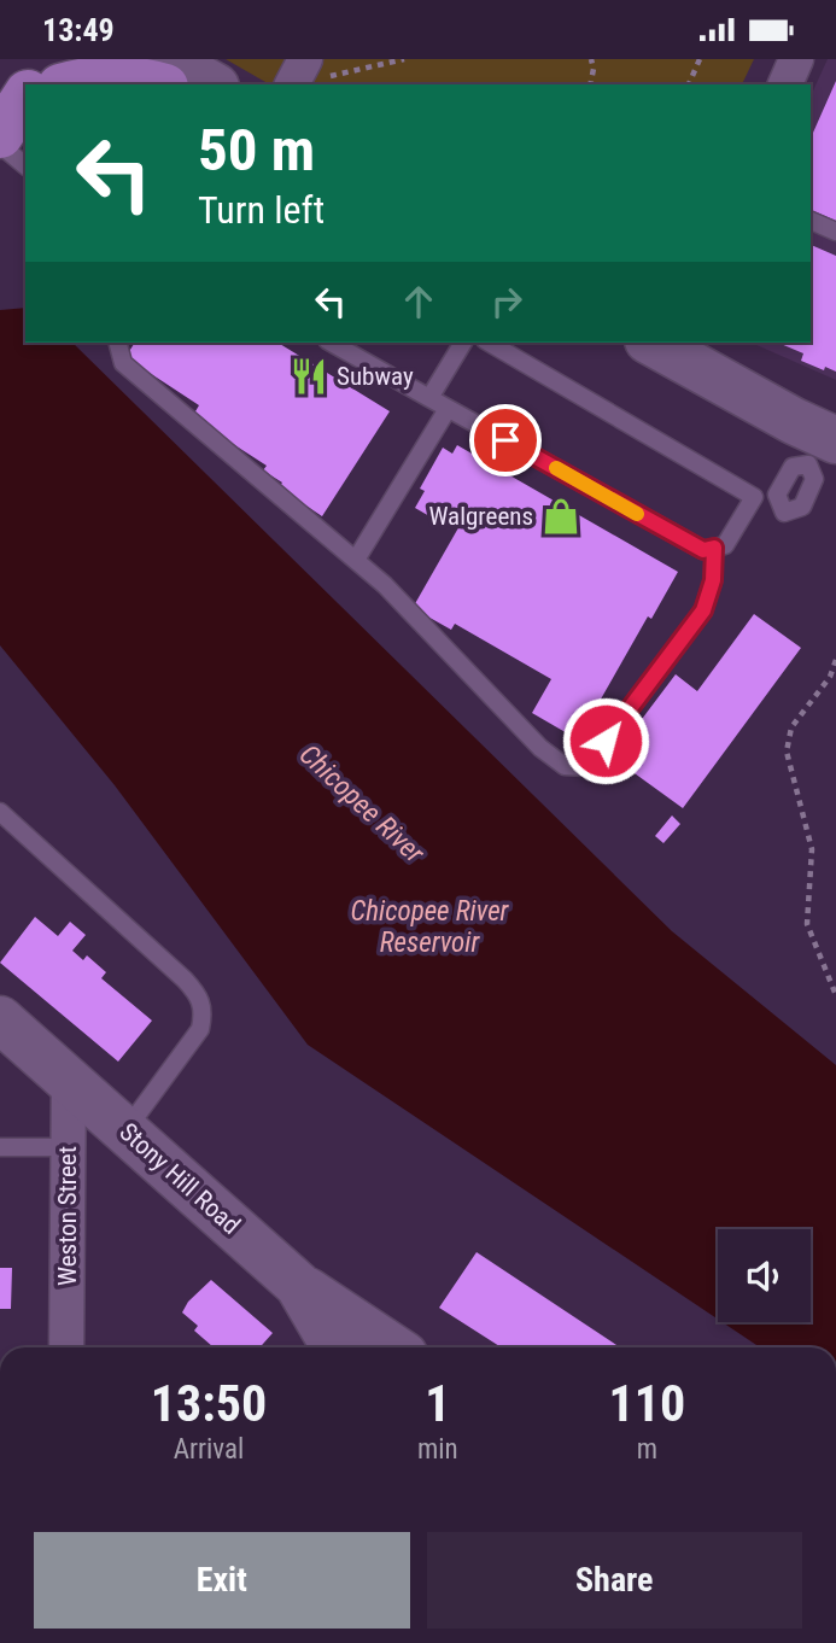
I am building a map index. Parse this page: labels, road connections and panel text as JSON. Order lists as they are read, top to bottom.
{
  "streets": {
    "main road": ["Stony Hill Road"],
    "street": ["Weston Street"]
  },
  "crossings": [
    ["Stony Hill Road", "Weston Street"]
  ],
  "water": ["Chicopee River", "Chicopee River Reservoir"],
  "places": {
    "restaurant": ["Subway"],
    "shop": ["Walgreens"]
  },
  "page": {
    "status": "13:49",
    "turn": ["50 m", "Turn left"],
    "eta": [
      "13:50",
      "Arrival",
      "1",
      "min",
      "110",
      "m"
    ],
    "buttons": ["Exit", "Share"]
  }
}
